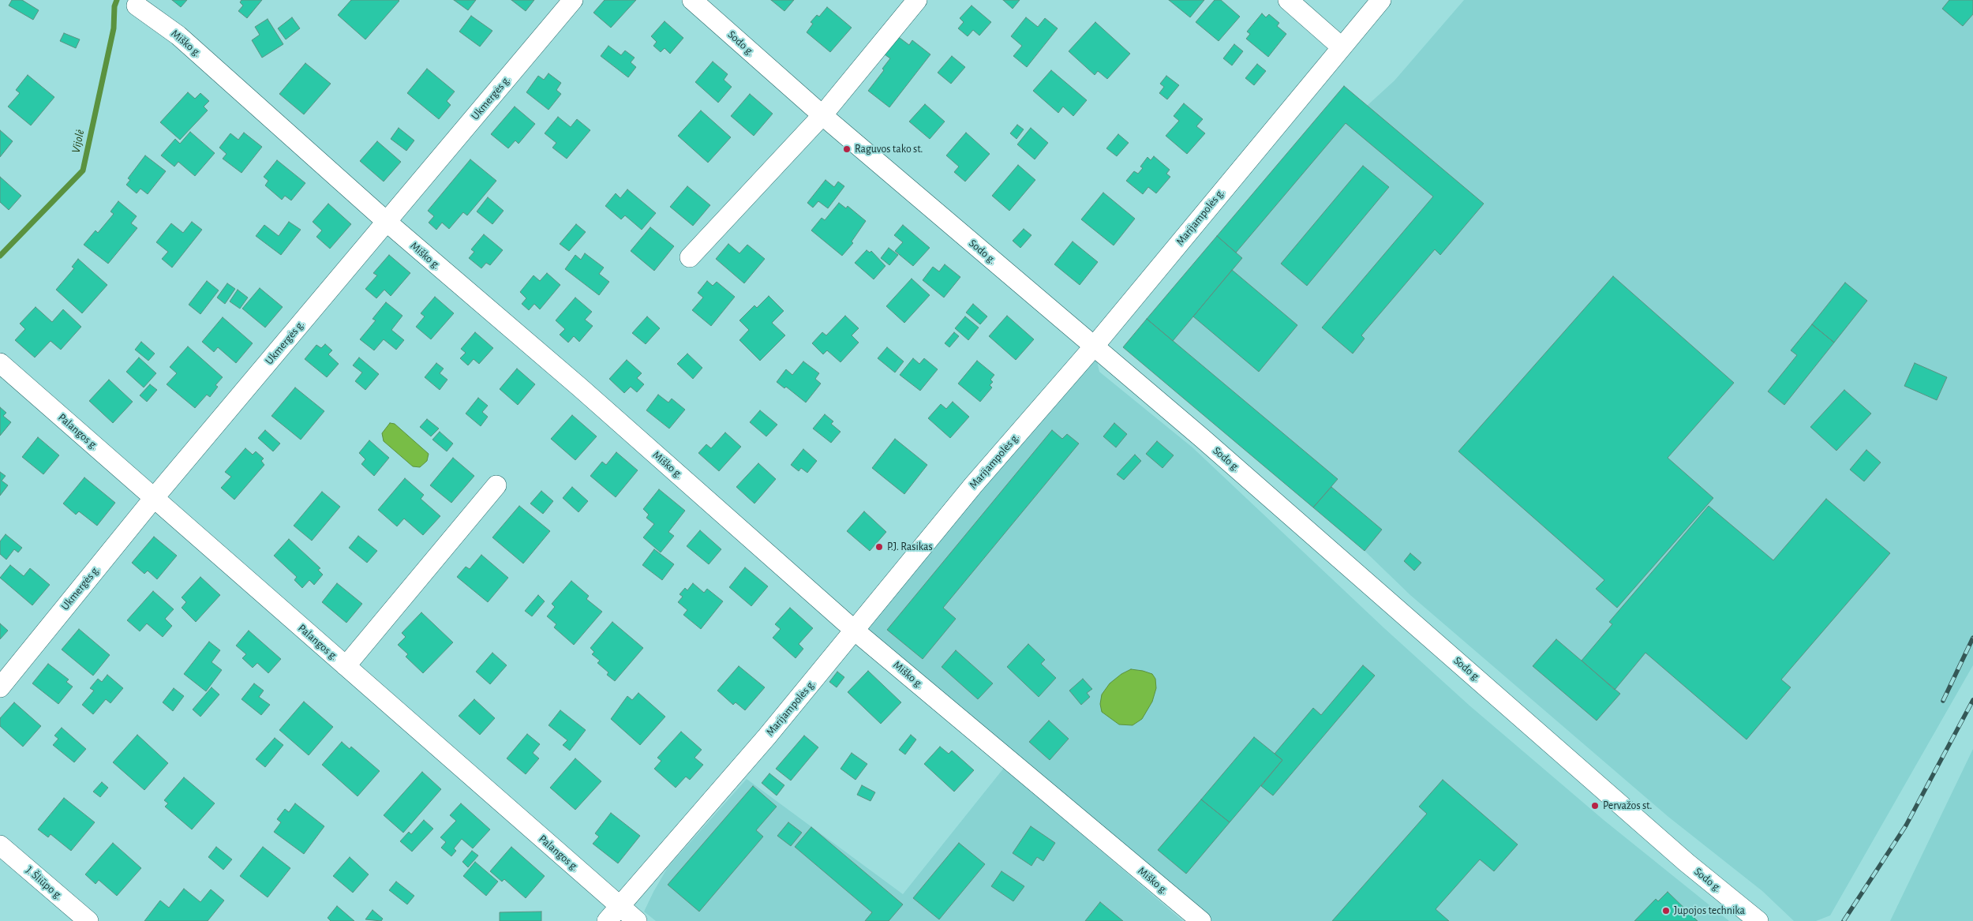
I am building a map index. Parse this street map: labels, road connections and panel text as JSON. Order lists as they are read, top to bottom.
{
  "streets": {
    "street": [
      "Miško g.",
      "Sodo g.",
      "Ukmergės g.",
      "Marijampolės g.",
      "Palangos g.",
      "J. Šliūpo g."
    ]
  },
  "crossings": [
    ["Miško g.", "Ukmergės g."],
    ["Miško g.", "Marijampolės g."],
    ["Sodo g.", "Marijampolės g."],
    ["Ukmergės g.", "Palangos g."],
    ["Marijampolės g.", "Palangos g."]
  ],
  "water": ["Vijolė"],
  "places": [
    "Raguvos tako st.",
    "P.J. Rasikas",
    "Pervažos st.",
    "Jupojos technika"
  ]
}
